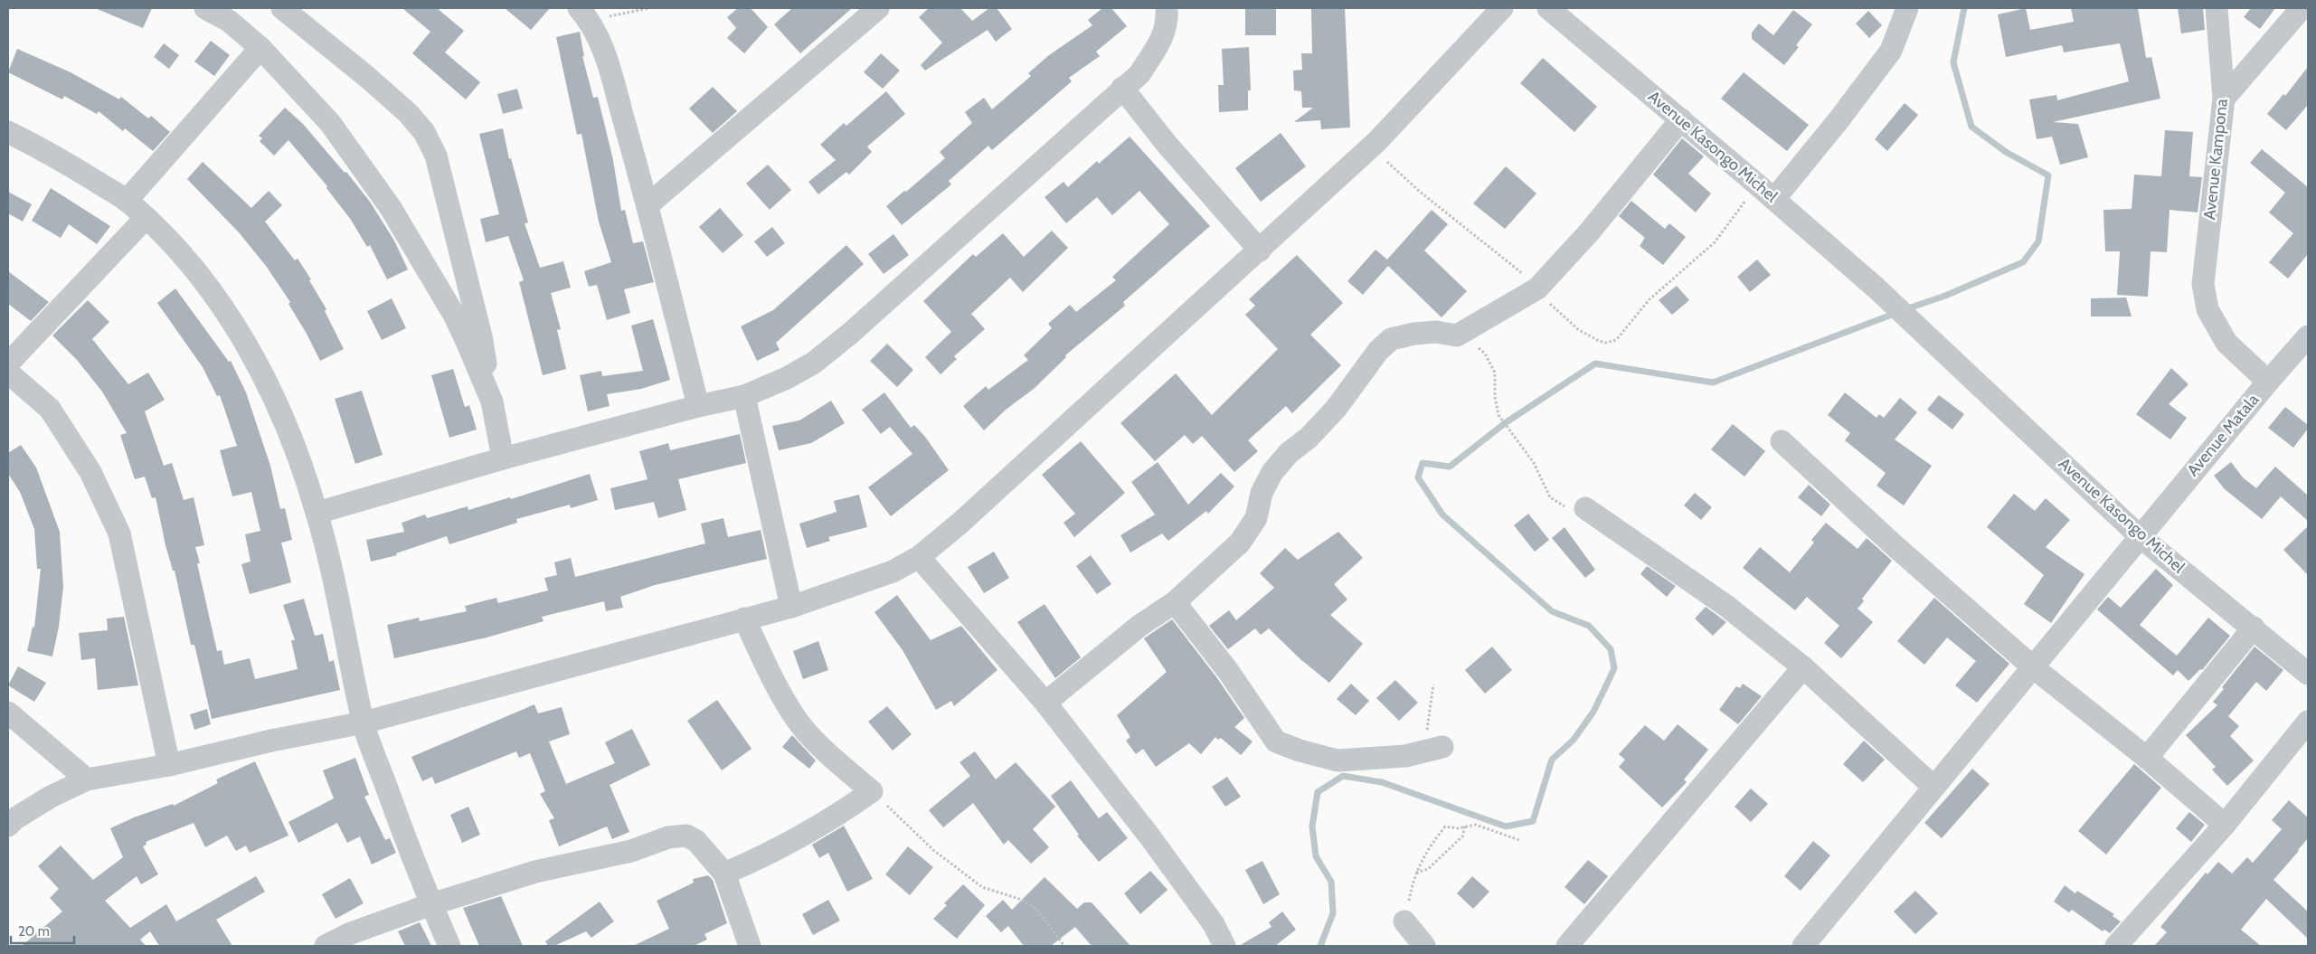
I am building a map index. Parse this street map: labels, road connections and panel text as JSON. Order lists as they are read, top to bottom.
{
  "streets": {
    "street": ["Avenue Kasongo Michel", "Avenue Kampona", "Avenue Matala"]
  },
  "crossings": [
    ["Avenue Kasongo Michel", "Avenue Matala"],
    ["Avenue Kampona", "Avenue Matala"]
  ],
  "scale_bar": "20 m"
}
